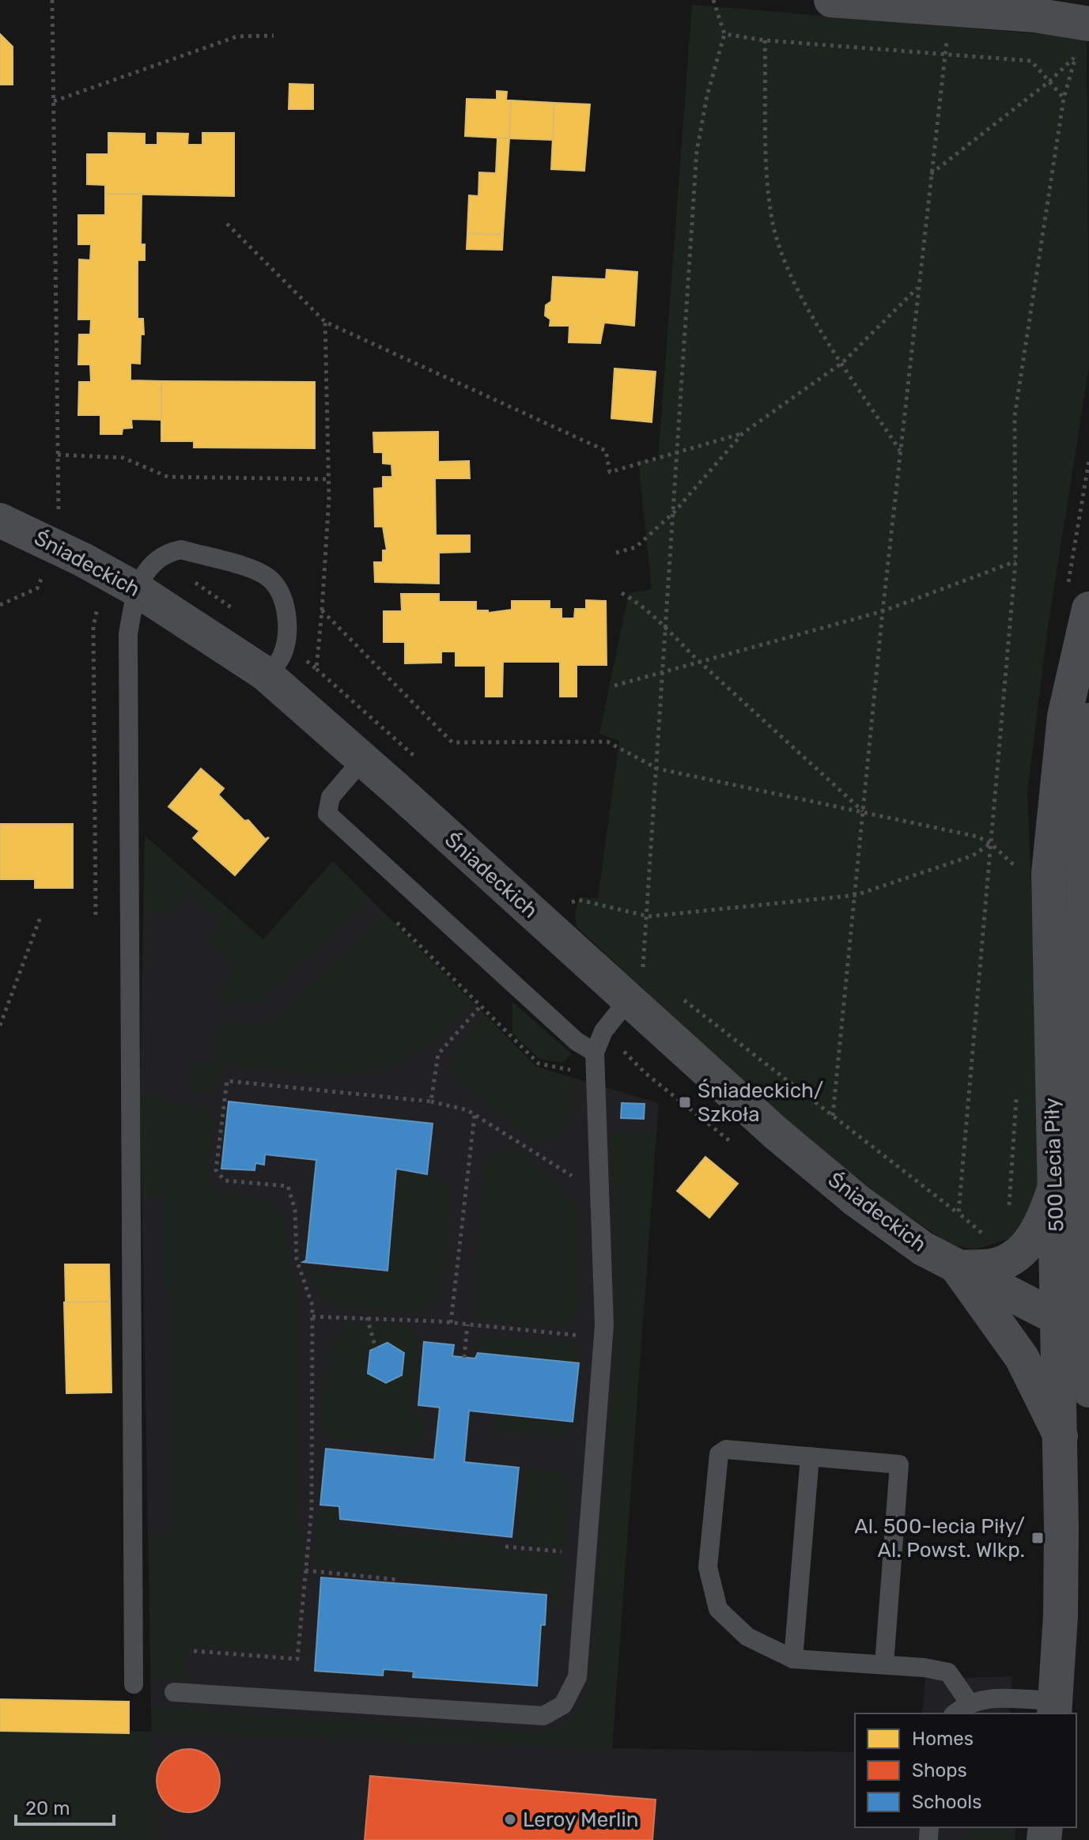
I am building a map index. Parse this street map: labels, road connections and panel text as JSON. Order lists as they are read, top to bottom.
{
  "streets": {
    "street": ["Śniadeckich", "500 Lecia Piły"]
  },
  "crossings": [
    ["Śniadeckich", "500 Lecia Piły"]
  ],
  "places": {
    "transit": ["Śniadeckich/ Szkoła", "Al. 500-lecia Piły/ Al. Powst. Wlkp."],
    "other": ["Leroy Merlin"]
  },
  "legend": ["Homes", "Shops", "Schools"],
  "scale_bar": "20 m"
}
